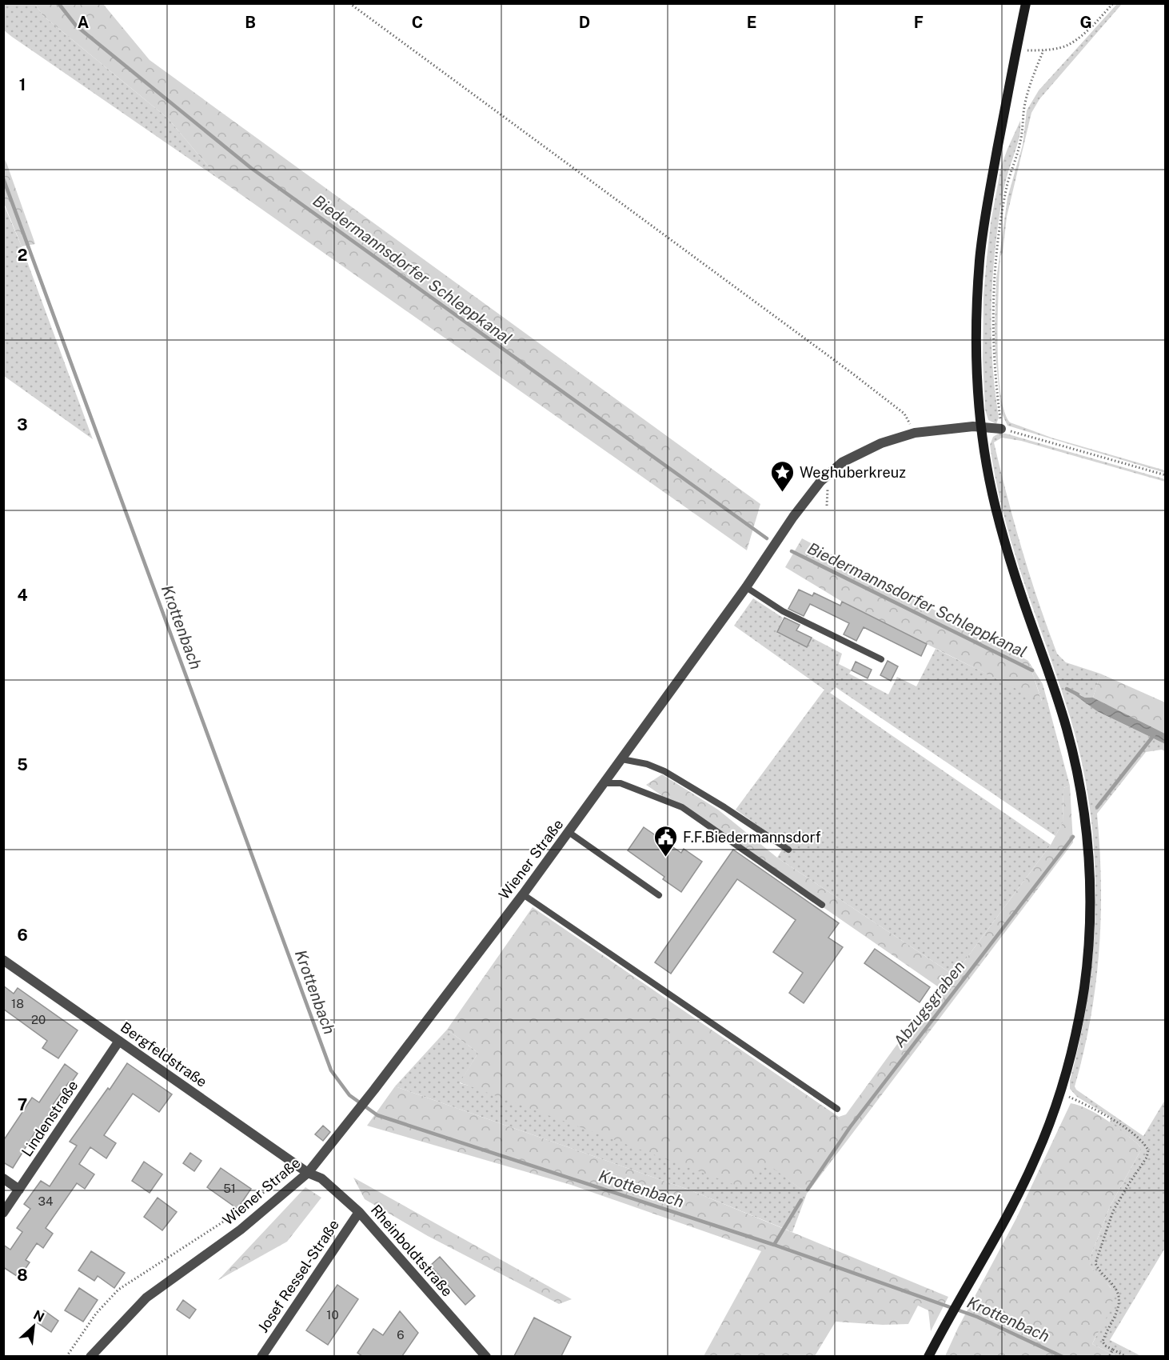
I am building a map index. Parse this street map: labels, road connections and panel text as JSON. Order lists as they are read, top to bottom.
{
  "streets": {
    "street": [
      "Wiener Straße",
      "Bergfeldstraße",
      "Lindenstraße",
      "Rheinboldtstraße",
      "Josef Ressel-Straße"
    ]
  },
  "crossings": [
    ["Wiener Straße", "Bergfeldstraße"],
    ["Wiener Straße", "Rheinboldtstraße"],
    ["Bergfeldstraße", "Lindenstraße"],
    ["Bergfeldstraße", "Rheinboldtstraße"],
    ["Rheinboldtstraße", "Josef Ressel-Straße"]
  ],
  "water": ["Biedermannsdorfer Schleppkanal", "Krottenbach", "Abzugsgraben"],
  "places": {
    "place": ["Weghuberkreuz"],
    "public building": ["F.F.Biedermannsdorf"]
  },
  "house_numbers": [
    "18",
    "20",
    "51",
    "34",
    "10",
    "6"
  ],
  "north": "top right",
  "grid": {
    "columns": [
      "A",
      "B",
      "C",
      "D",
      "E",
      "F",
      "G"
    ],
    "rows": [
      "1",
      "2",
      "3",
      "4",
      "5",
      "6",
      "7",
      "8"
    ]
  }
}
